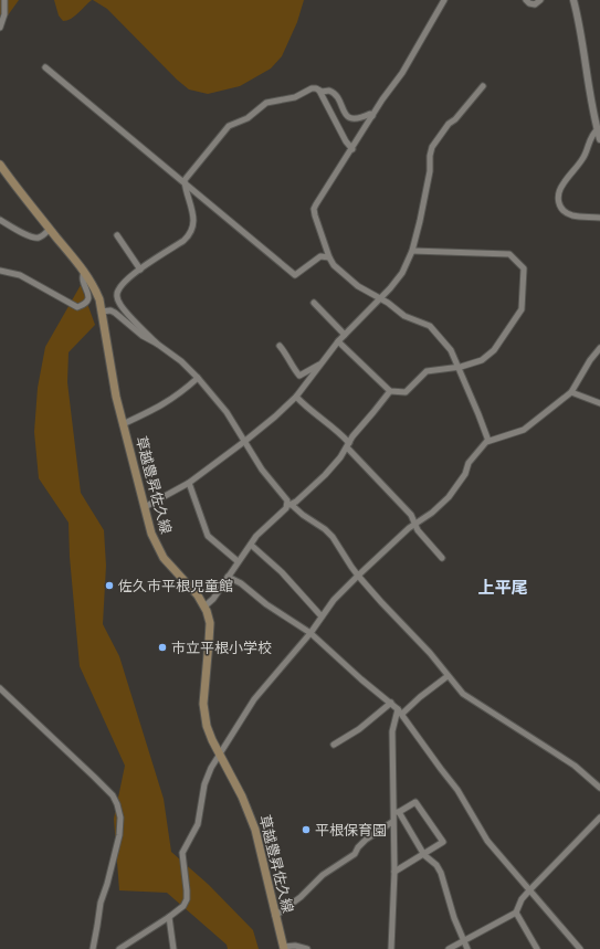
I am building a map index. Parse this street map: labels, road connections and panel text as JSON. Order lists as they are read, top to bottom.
{
  "streets": {
    "main road": ["草越豊昇佐久線"]
  },
  "districts": ["上平尾"],
  "places": ["佐久市平根児童館", "市立平根小学校", "平根保育園"]
}
